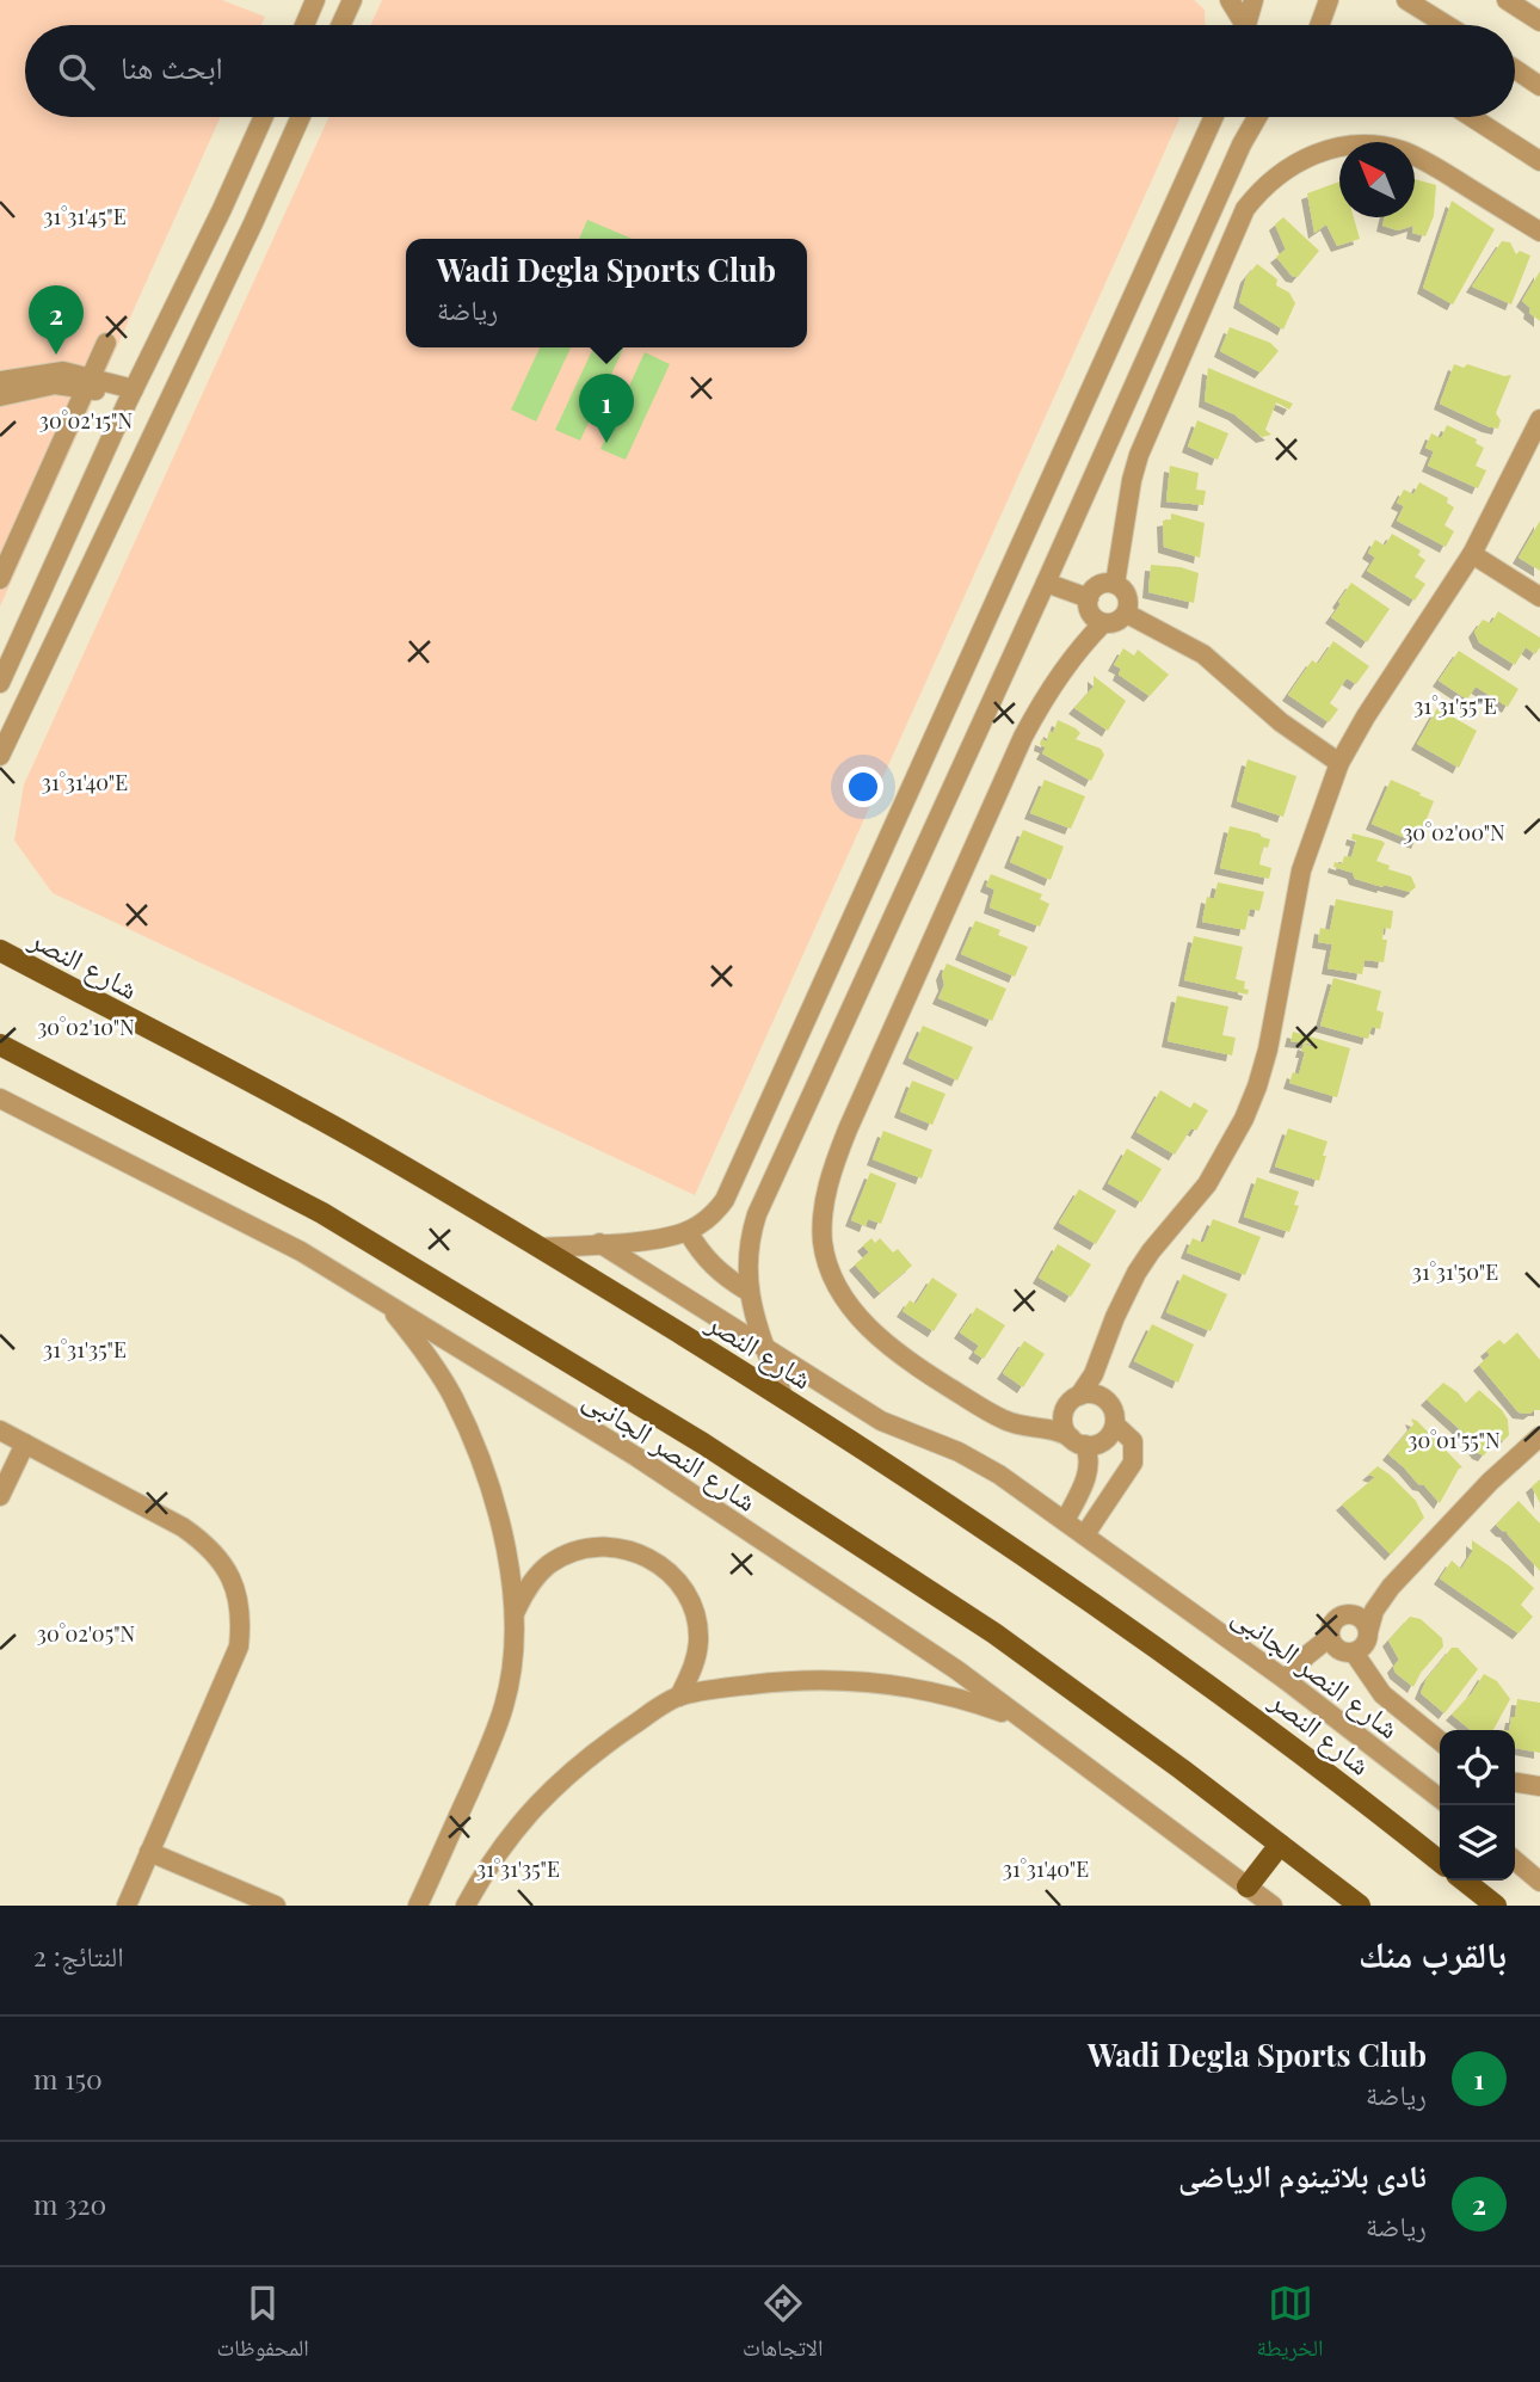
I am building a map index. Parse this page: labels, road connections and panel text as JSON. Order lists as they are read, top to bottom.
{
  "streets": {
    "main road": ["شارع النصر"],
    "street": ["شارع النصر الجانبى"]
  },
  "north": "top left",
  "page": {
    "search": "ابحث هنا",
    "popup": ["Wadi Degla Sports Club", "رياضة"],
    "pins": ["2", "1"],
    "heading": ["بالقرب منك", "النتائج: 2"],
    "list": [
      {
        "mark": "1",
        "name": "Wadi Degla Sports Club",
        "note": "رياضة",
        "value": "150 m"
      },
      {
        "mark": "2",
        "name": "نادى بلاتينوم الرياضى",
        "note": "رياضة",
        "value": "320 m"
      }
    ],
    "nav": ["الخريطة", "الاتجاهات", "المحفوظات"]
  },
  "coordinates": [
    "31°31'45\"E",
    "30°02'15\"N",
    "31°31'55\"E",
    "31°31'40\"E",
    "30°02'00\"N",
    "30°02'10\"N",
    "31°31'50\"E",
    "31°31'35\"E",
    "30°01'55\"N",
    "30°02'05\"N"
  ]
}
